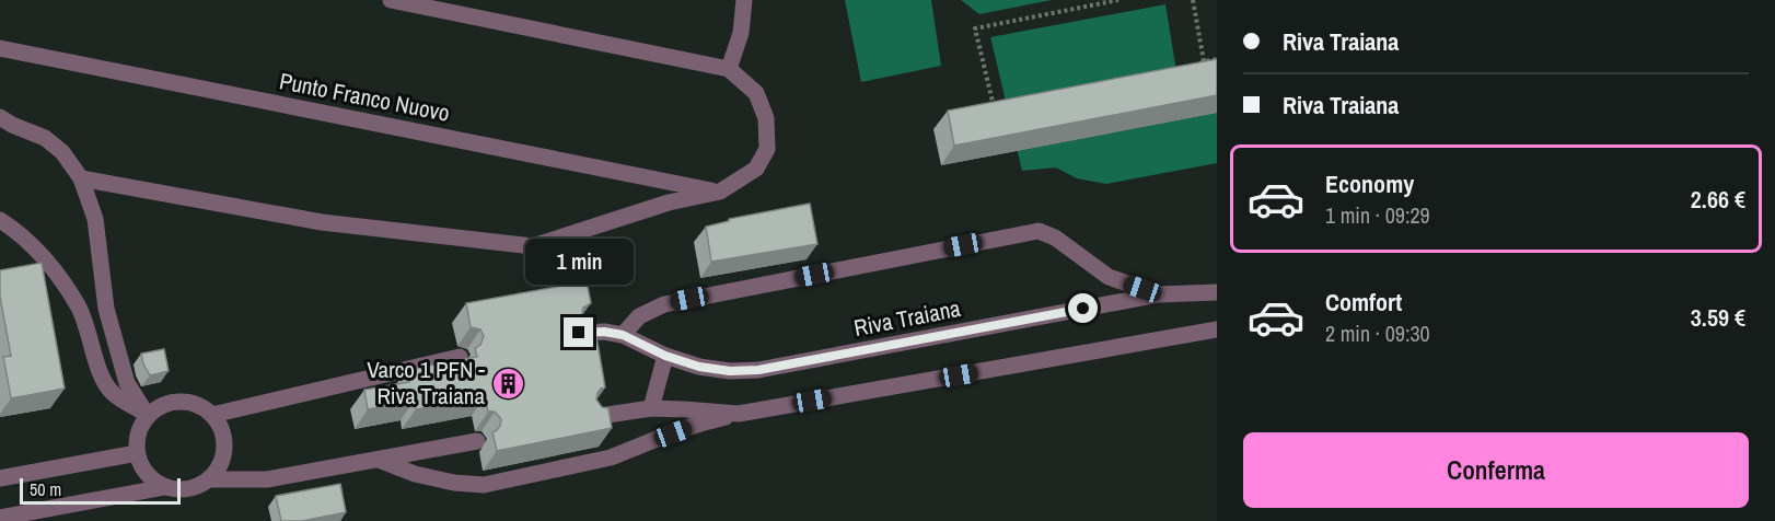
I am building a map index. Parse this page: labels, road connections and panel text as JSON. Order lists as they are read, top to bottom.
{
  "streets": {
    "street": ["Punto Franco Nuovo", "Riva Traiana"]
  },
  "places": {
    "building": ["Varco 1 PFN - Riva Traiana"]
  },
  "scale_bar": "50 m",
  "page": {
    "banner": ["Riva Traiana", "Riva Traiana"],
    "list": [
      {
        "name": "Economy",
        "note": "1 min · 09:29",
        "value": "2.66 €"
      },
      {
        "name": "Comfort",
        "note": "2 min · 09:30",
        "value": "3.59 €"
      }
    ],
    "bubble": "1 min",
    "buttons": "Conferma",
    "scale": "50 m"
  }
}
